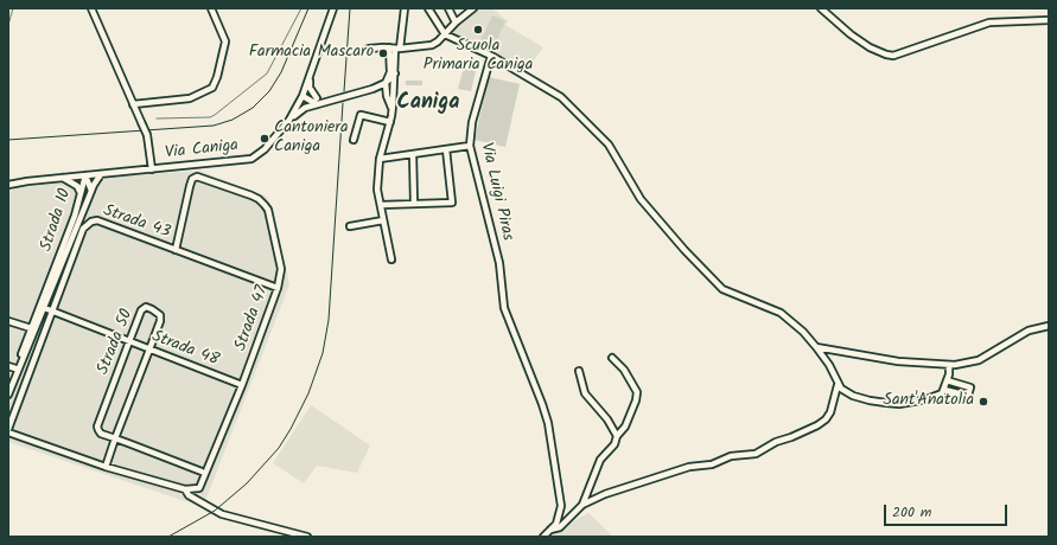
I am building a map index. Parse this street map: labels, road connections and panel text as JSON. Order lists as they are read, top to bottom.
{
  "streets": {
    "street": [
      "Via Caniga",
      "Via Luigi Piras",
      "Strada 10",
      "Strada 43",
      "Strada 47",
      "Strada 50",
      "Strada 48"
    ]
  },
  "crossings": [
    ["Via Caniga", "Strada 10"],
    ["Strada 10", "Strada 48"],
    ["Strada 43", "Strada 47"],
    ["Strada 43", "Strada 50"],
    ["Strada 43", "Strada 48"],
    ["Strada 47", "Strada 48"],
    ["Strada 50", "Strada 48"]
  ],
  "districts": ["Caniga"],
  "places": [
    "Scuola Primaria Caniga",
    "Farmacia Mascaro",
    "Cantoniera Caniga",
    "Sant'Anatolia"
  ],
  "scale_bar": "200 m"
}
